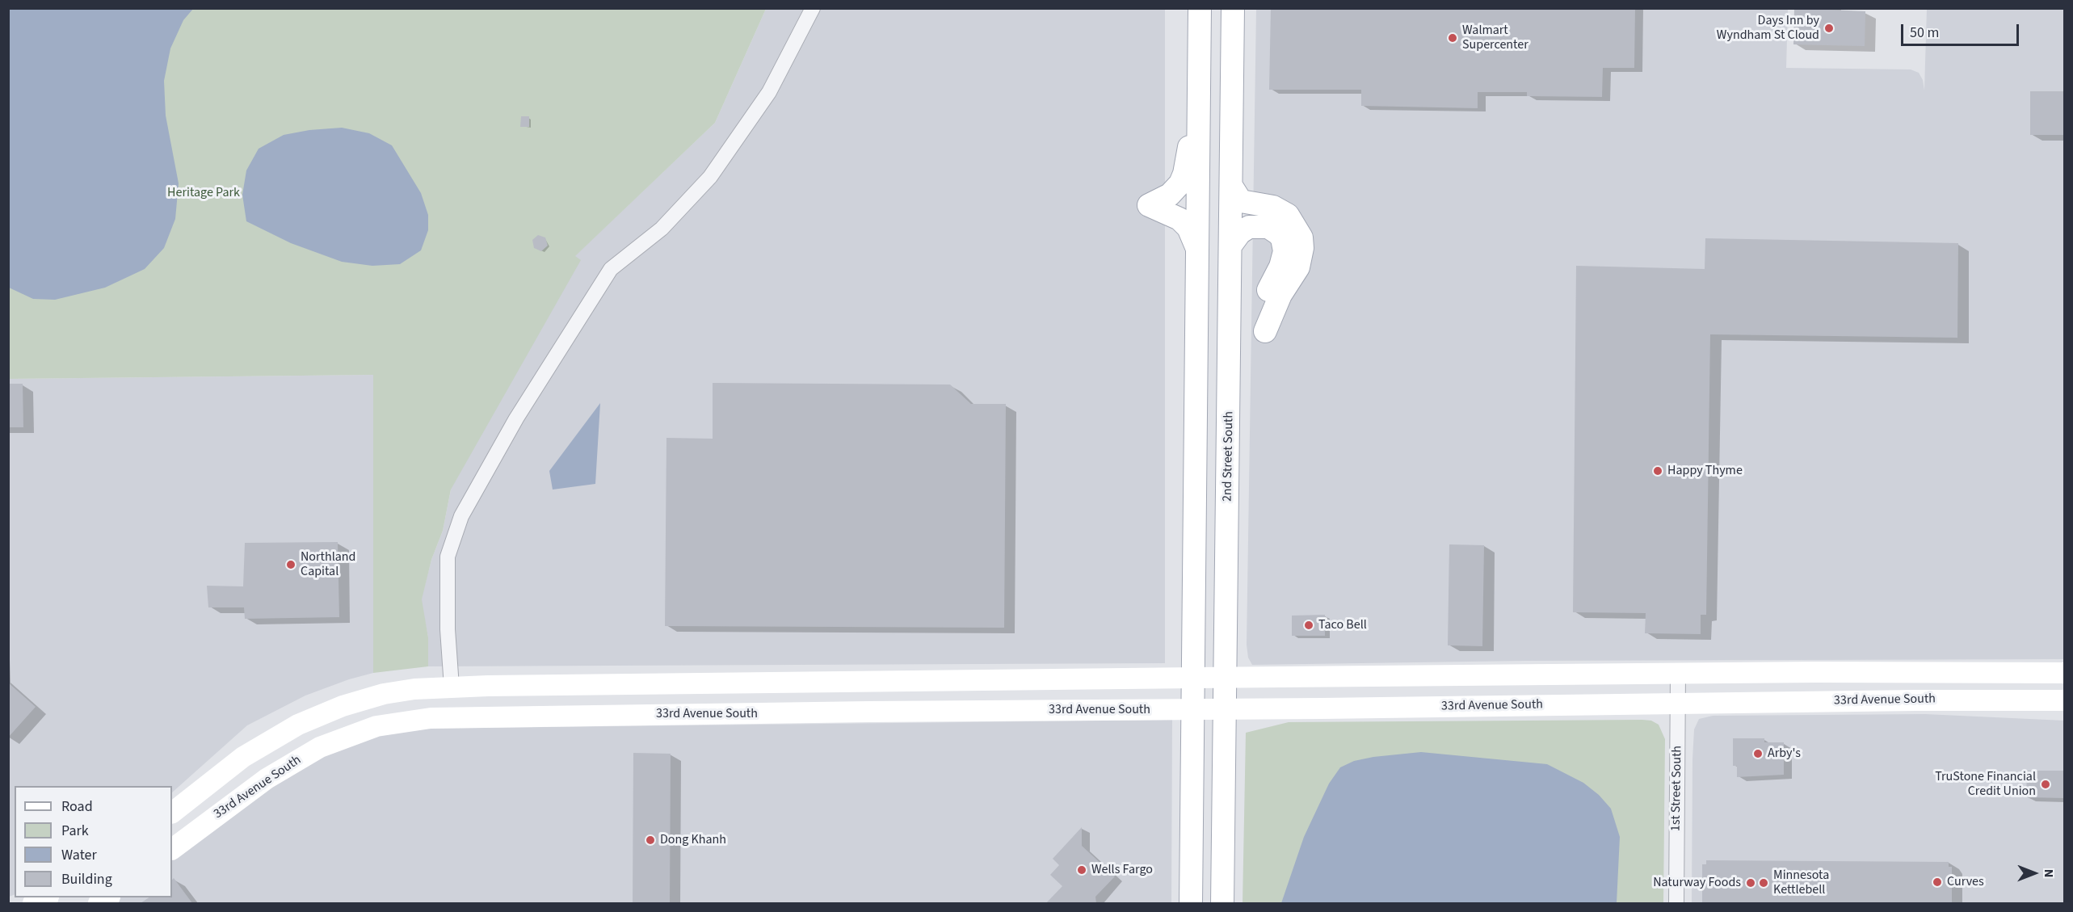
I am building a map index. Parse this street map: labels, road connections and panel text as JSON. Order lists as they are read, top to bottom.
{
  "streets": {
    "main road": ["2nd Street South", "33rd Avenue South"],
    "street": ["1st Street South"]
  },
  "crossings": [
    ["2nd Street South", "33rd Avenue South"],
    ["33rd Avenue South", "1st Street South"]
  ],
  "parks": ["Heritage Park"],
  "places": [
    "Days Inn by Wyndham St Cloud",
    "Walmart Supercenter",
    "Happy Thyme",
    "Northland Capital",
    "Taco Bell",
    "Arby's",
    "TruStone Financial Credit Union",
    "Dong Khanh",
    "Wells Fargo",
    "Curves",
    "Naturway Foods",
    "Minnesota Kettlebell"
  ],
  "legend": [
    "Road",
    "Park",
    "Water",
    "Building"
  ],
  "scale_bar": "50 m",
  "north": "right"
}
